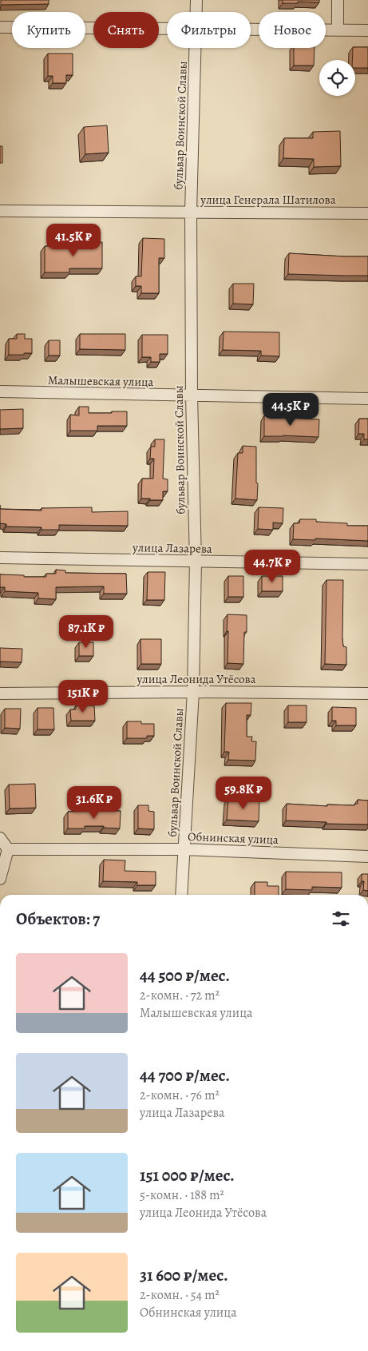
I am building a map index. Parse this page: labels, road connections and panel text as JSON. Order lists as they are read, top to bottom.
{
  "streets": {
    "street": [
      "бульвар Воинской Славы",
      "улица Генерала Шатилова",
      "Малышевская улица",
      "улица Лазарева",
      "улица Леонида Утёсова",
      "Обнинская улица"
    ]
  },
  "crossings": [
    ["бульвар Воинской Славы", "улица Генерала Шатилова"],
    ["бульвар Воинской Славы", "Малышевская улица"],
    ["бульвар Воинской Славы", "улица Лазарева"],
    ["бульвар Воинской Славы", "улица Леонида Утёсова"],
    ["бульвар Воинской Славы", "Обнинская улица"]
  ],
  "page": {
    "chip": [
      "Купить",
      "Снять",
      "Фильтры",
      "Новое"
    ],
    "price": [
      "41.5K ₽",
      "44.5K ₽",
      "44.7K ₽",
      "87.1K ₽",
      "151K ₽",
      "59.8K ₽",
      "31.6K ₽"
    ],
    "heading": "Объектов: 7",
    "list": [
      {
        "name": "44 500 ₽/мес.",
        "note": "2-комн. · 72 m² · Малышевская улица"
      },
      {
        "name": "44 700 ₽/мес.",
        "note": "2-комн. · 76 m² · улица Лазарева"
      },
      {
        "name": "151 000 ₽/мес.",
        "note": "5-комн. · 188 m² · улица Леонида Утёсова"
      },
      {
        "name": "31 600 ₽/мес.",
        "note": "2-комн. · 54 m² · Обнинская улица"
      }
    ]
  }
}
